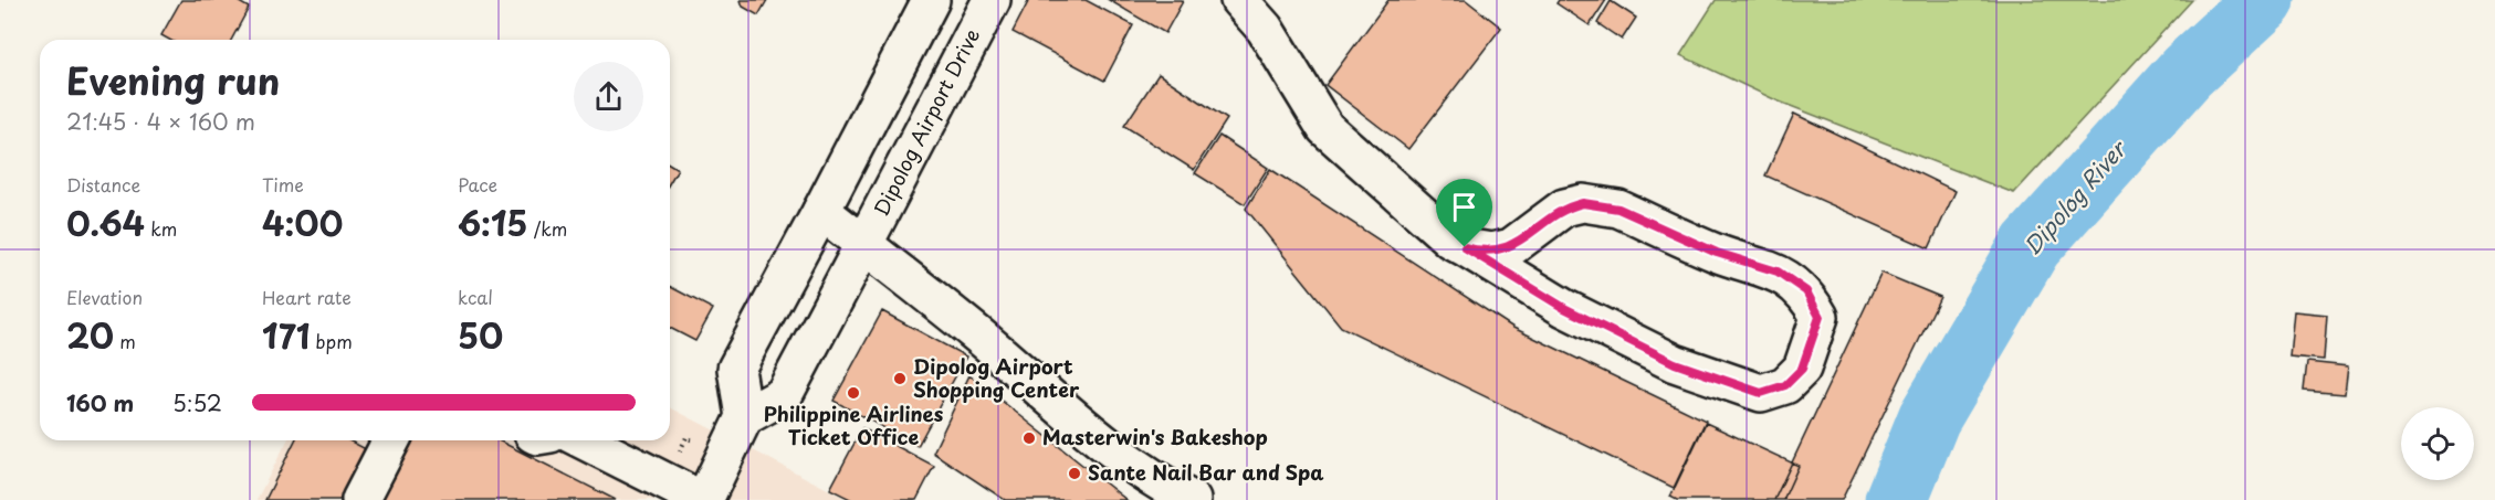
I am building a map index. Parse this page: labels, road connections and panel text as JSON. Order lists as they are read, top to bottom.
{
  "streets": {
    "main road": ["Dipolog Airport Drive"]
  },
  "water": ["Dipolog River"],
  "places": [
    "Dipolog Airport Shopping Center",
    "Philippine Airlines Ticket Office",
    "Masterwin's Bakeshop",
    "Sante Nail Bar and Spa"
  ],
  "page": {
    "heading": ["Evening run", "21:45 · 4 × 160 m"],
    "stats": [
      ["Distance", "0.64 km"],
      ["Time", "4:00"],
      ["Pace", "6:15 /km"],
      ["Elevation", "20 m"],
      ["Heart rate", "171 bpm"],
      ["kcal", "50"]
    ],
    "list": [
      {
        "name": "160 m",
        "note": "5:52"
      }
    ]
  }
}
